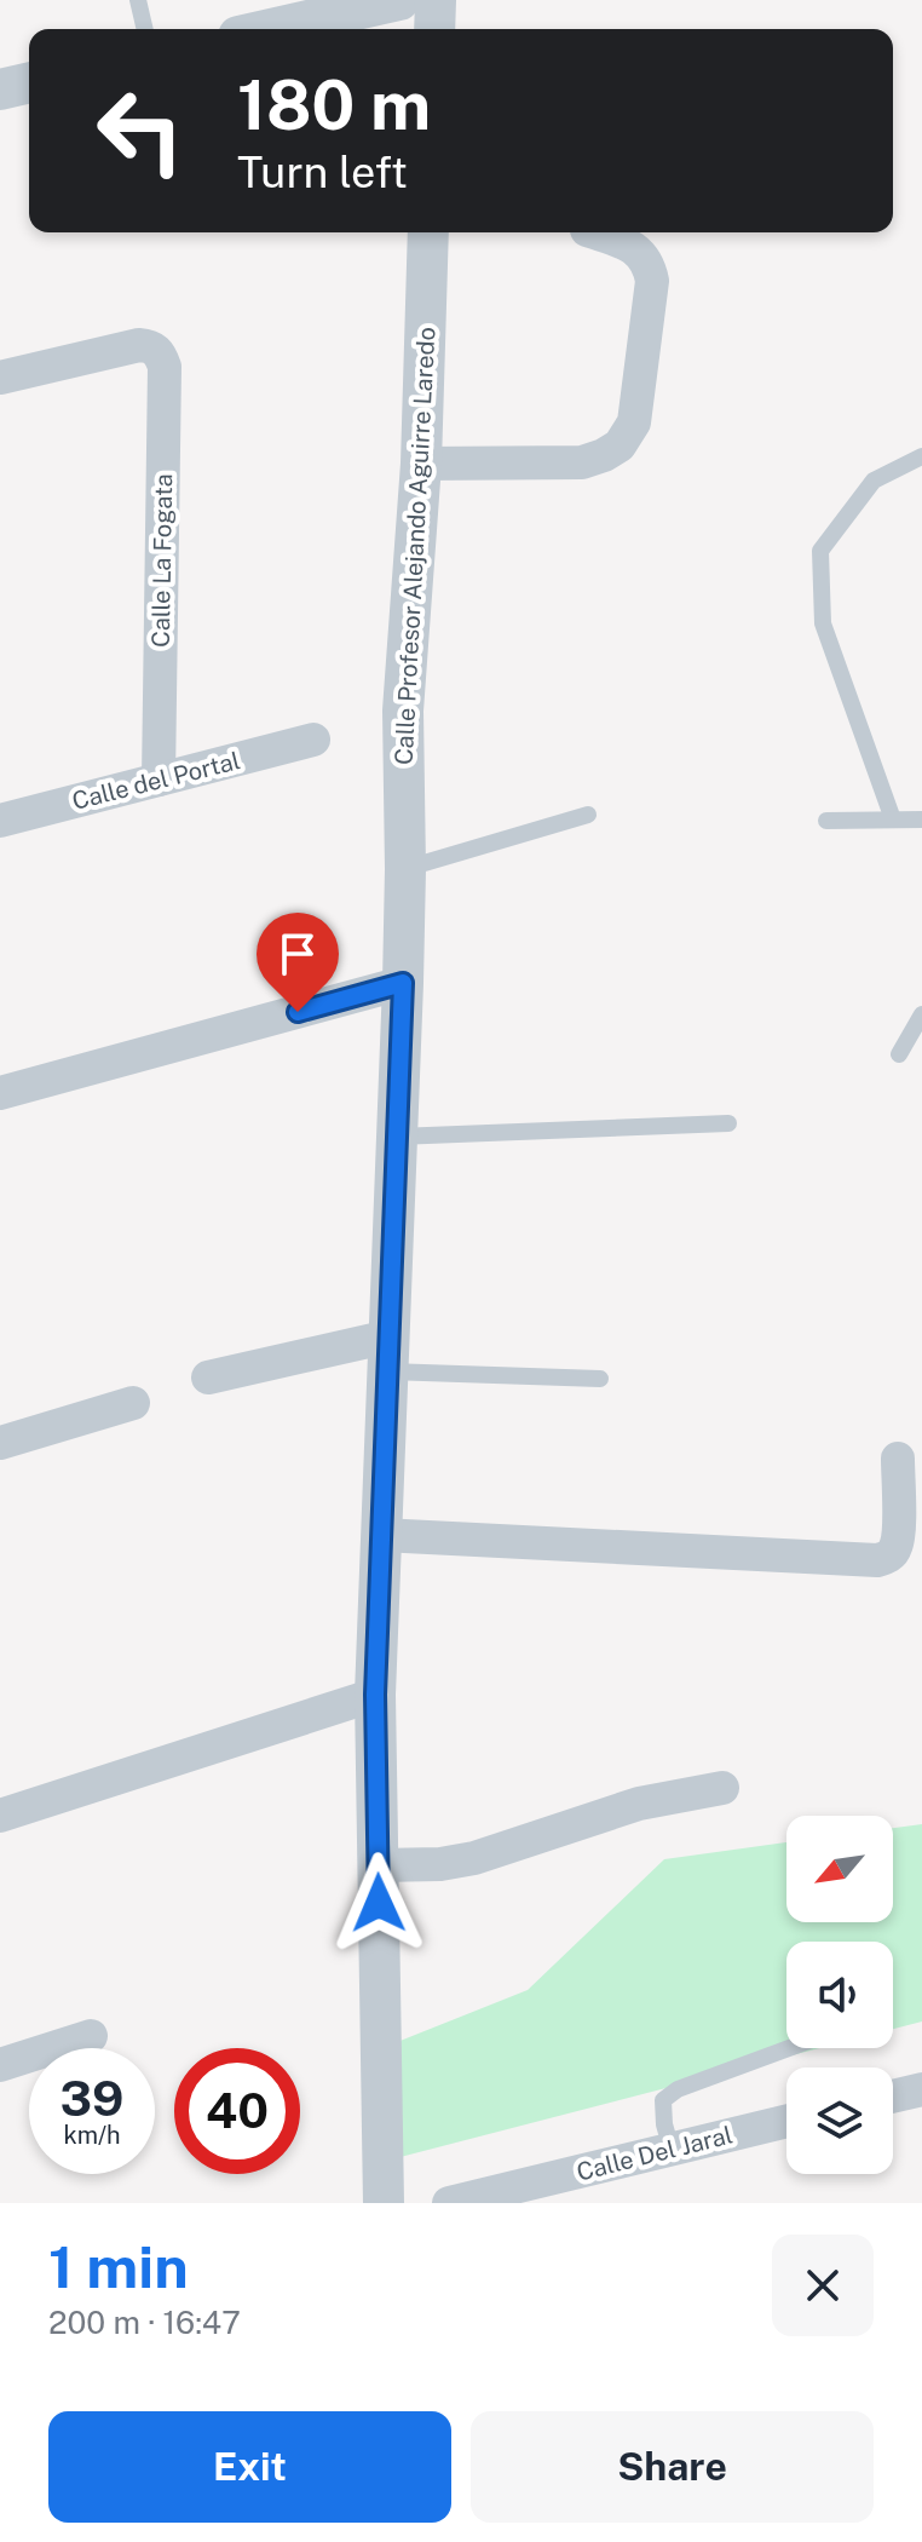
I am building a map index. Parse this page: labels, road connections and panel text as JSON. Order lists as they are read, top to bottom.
{
  "streets": {
    "street": [
      "Calle Profesor Alejando Aguirre Laredo",
      "Calle La Fogata",
      "Calle del Portal",
      "Calle Del Jaral"
    ]
  },
  "crossings": [
    ["Calle La Fogata", "Calle del Portal"]
  ],
  "north": "bottom left",
  "page": {
    "turn": ["180 m", "Turn left"],
    "speed": "39 km/h",
    "limit": "40",
    "heading": ["1 min", "200 m · 16:47"],
    "buttons": ["Exit", "Share"]
  }
}
